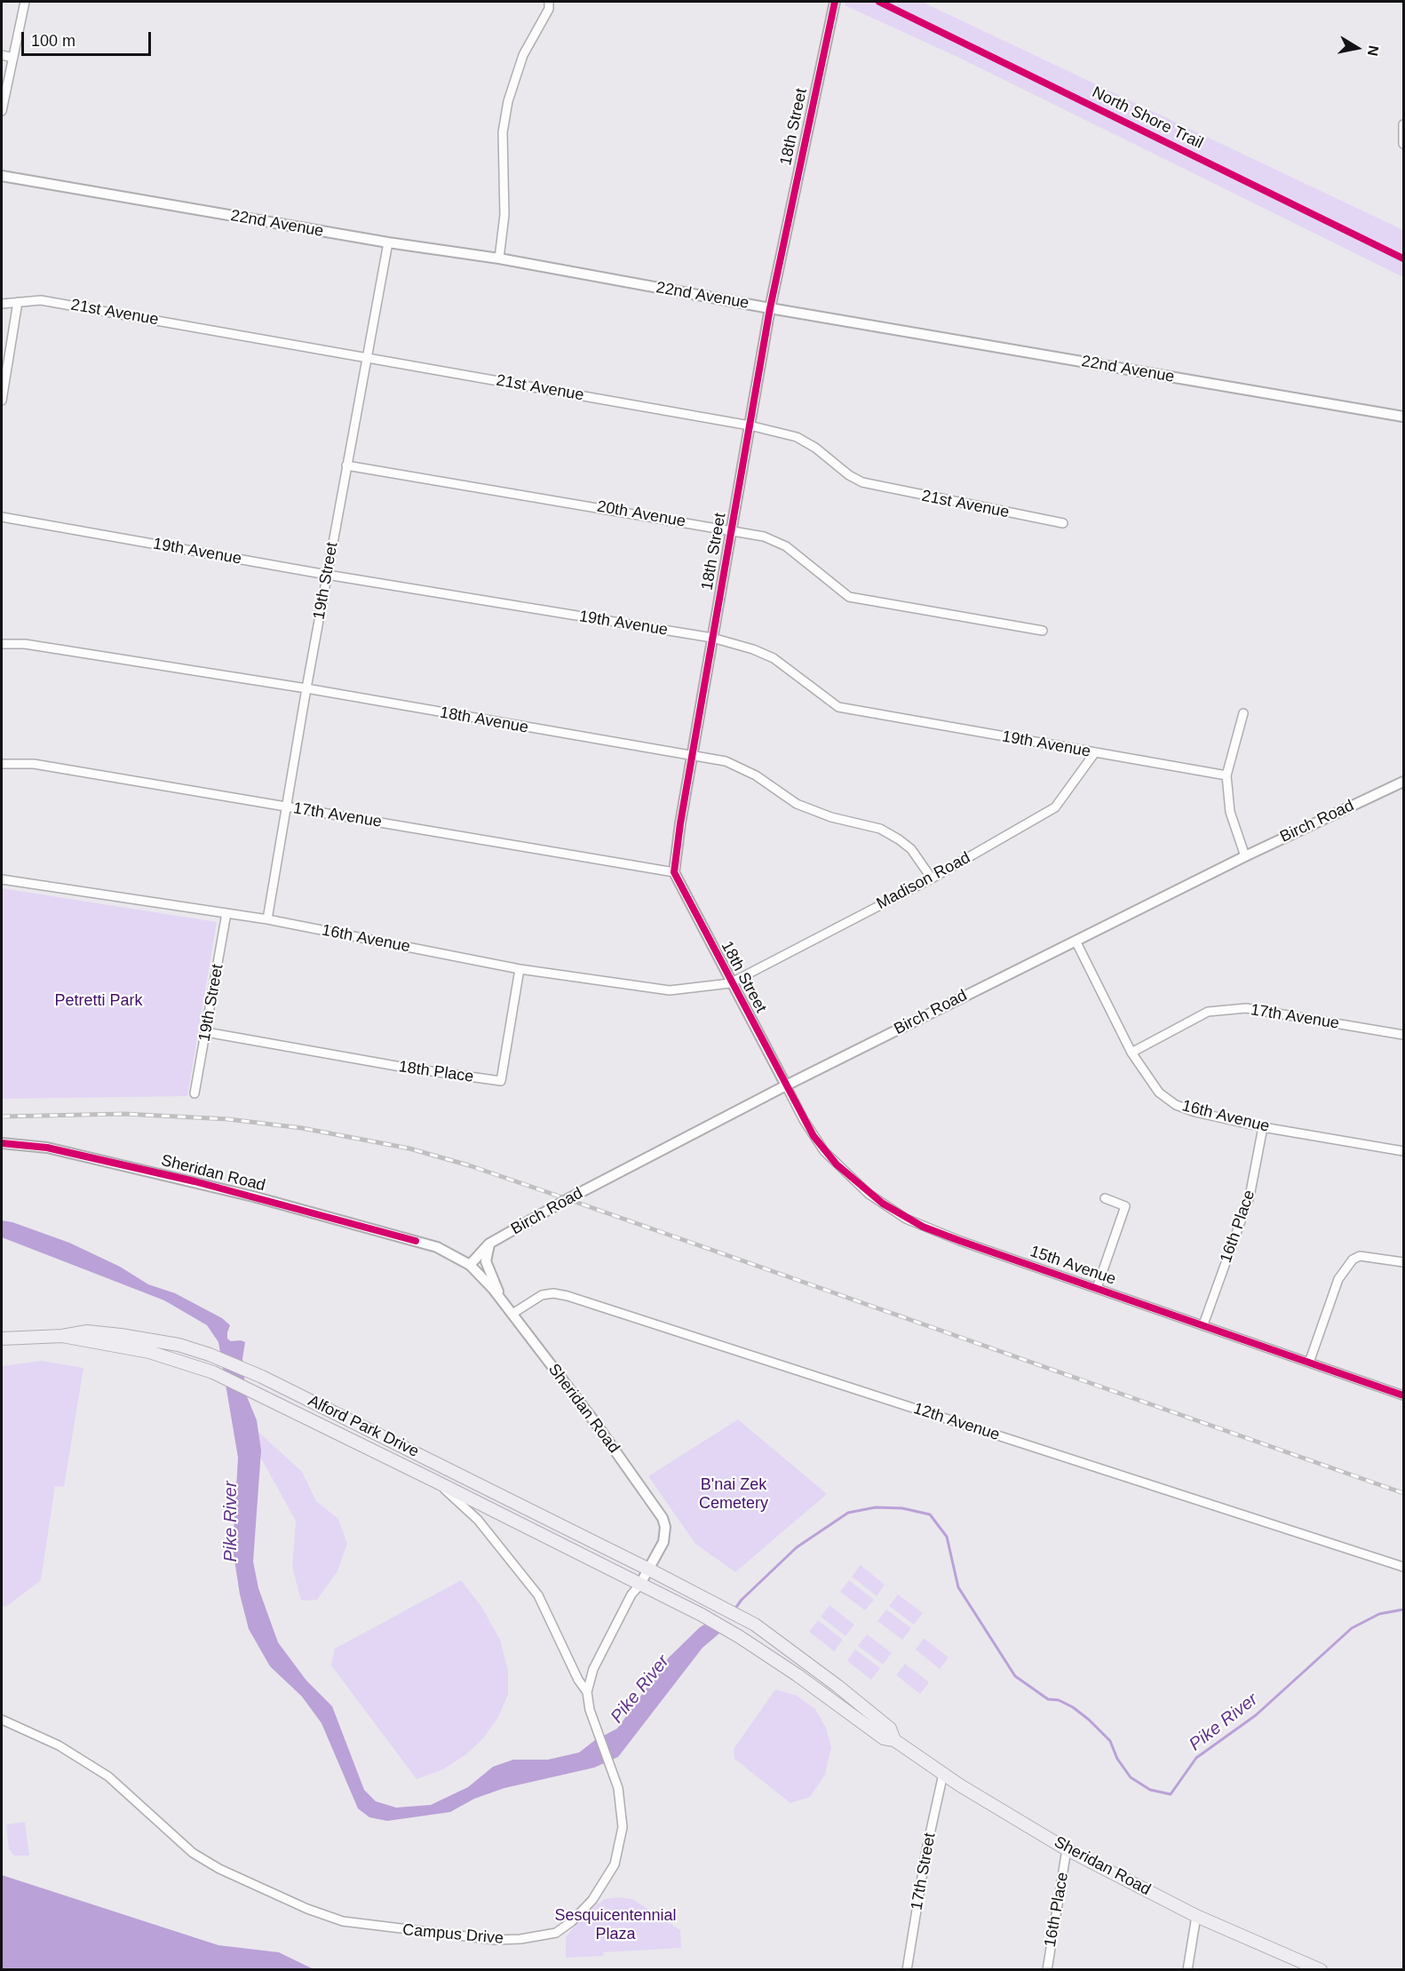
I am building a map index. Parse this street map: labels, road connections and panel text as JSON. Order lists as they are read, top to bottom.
{
  "streets": {
    "main road": ["Sheridan Road", "Alford Park Drive"],
    "street": [
      "18th Street",
      "22nd Avenue",
      "21st Avenue",
      "20th Avenue",
      "19th Avenue",
      "19th Street",
      "18th Avenue",
      "17th Avenue",
      "Birch Road",
      "Madison Road",
      "16th Avenue",
      "18th Place",
      "16th Place",
      "15th Avenue",
      "12th Avenue",
      "17th Street",
      "Campus Drive"
    ],
    "cycle path": ["North Shore Trail"]
  },
  "crossings": [
    ["18th Street", "22nd Avenue"],
    ["18th Street", "21st Avenue"],
    ["18th Street", "20th Avenue"],
    ["18th Street", "19th Avenue"],
    ["18th Street", "18th Avenue"],
    ["18th Street", "17th Avenue"],
    ["18th Street", "Birch Road"],
    ["18th Street", "Madison Road"],
    ["18th Street", "16th Avenue"],
    ["18th Street", "15th Avenue"],
    ["22nd Avenue", "19th Street"],
    ["21st Avenue", "19th Street"],
    ["20th Avenue", "19th Street"],
    ["19th Avenue", "19th Street"],
    ["19th Avenue", "Madison Road"],
    ["19th Street", "18th Avenue"],
    ["19th Street", "17th Avenue"],
    ["19th Street", "16th Avenue"],
    ["19th Street", "18th Place"],
    ["18th Avenue", "Madison Road"],
    ["17th Avenue", "16th Avenue"],
    ["Birch Road", "16th Avenue"],
    ["Birch Road", "Sheridan Road"],
    ["Birch Road", "15th Avenue"],
    ["Madison Road", "16th Avenue"],
    ["16th Avenue", "18th Place"],
    ["16th Avenue", "16th Place"],
    ["Sheridan Road", "16th Place"],
    ["Sheridan Road", "12th Avenue"],
    ["Sheridan Road", "Alford Park Drive"],
    ["Sheridan Road", "17th Street"],
    ["16th Place", "15th Avenue"],
    ["Alford Park Drive", "Campus Drive"]
  ],
  "water": ["Pike River"],
  "parks": ["Petretti Park", "B'nai Zek Cemetery", "Sesquicentennial Plaza"],
  "scale_bar": "100 m",
  "north": "right"
}
